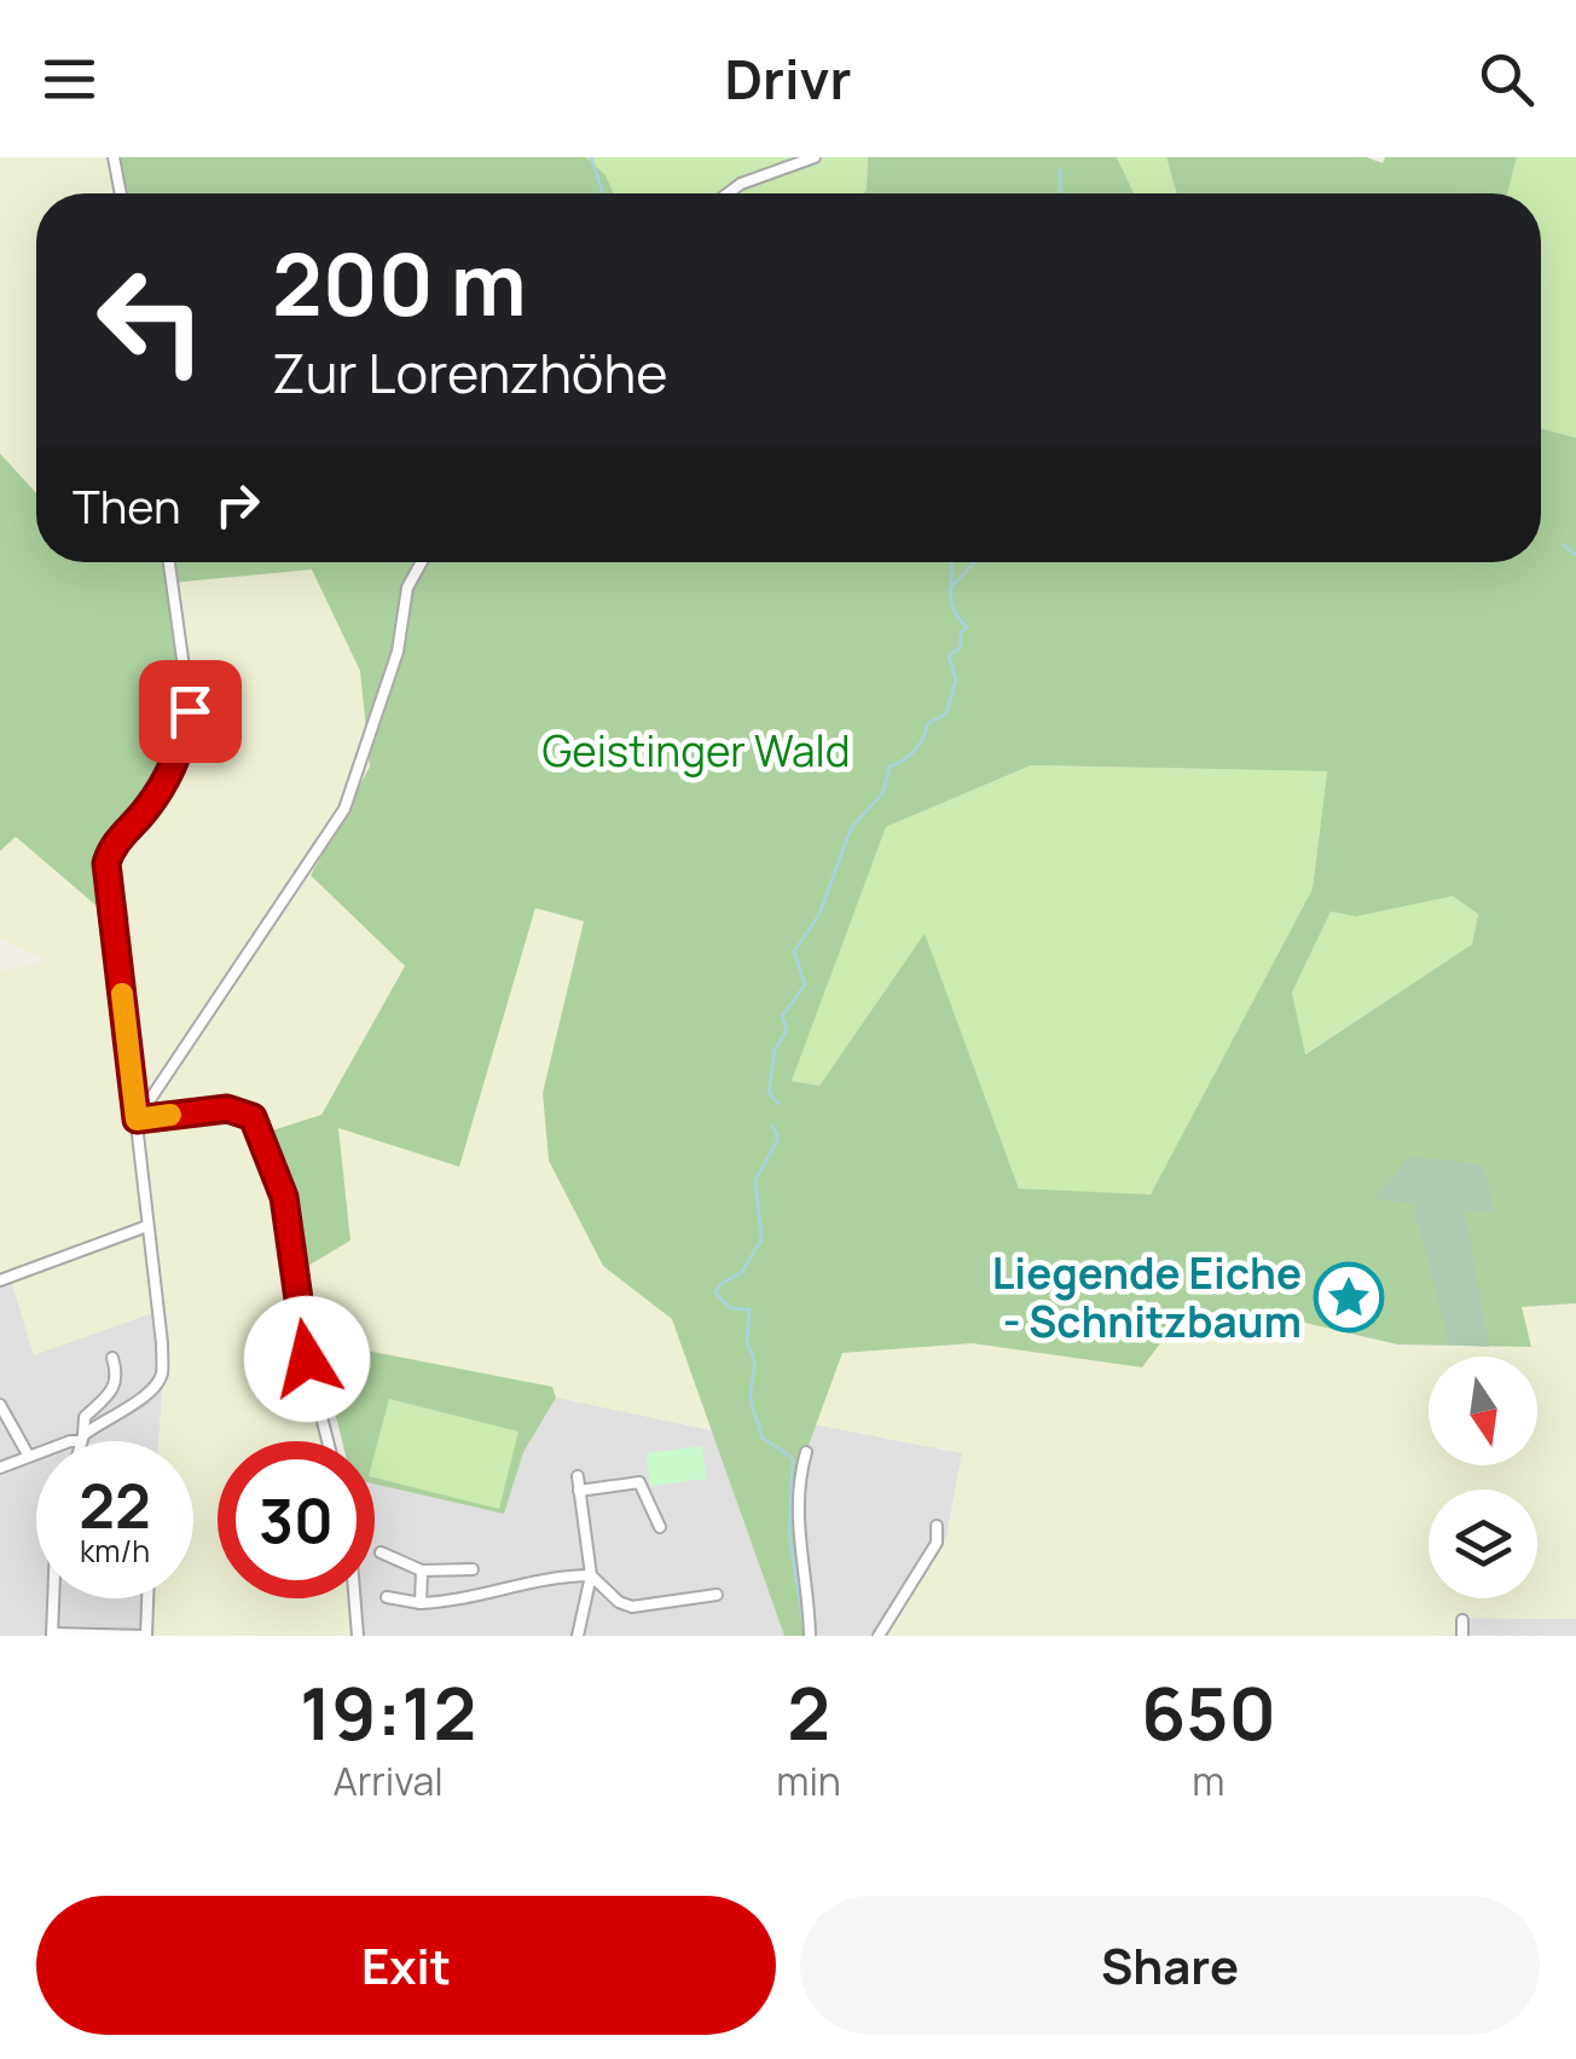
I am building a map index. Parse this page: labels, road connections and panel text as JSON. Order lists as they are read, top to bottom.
{
  "parks": ["Geistinger Wald"],
  "places": {
    "place": ["Liegende Eiche - Schnitzbaum"]
  },
  "north": "bottom",
  "page": {
    "header": "Drivr",
    "turn": ["200 m", "Zur Lorenzhöhe"],
    "then": "Then",
    "speed": "22 km/h",
    "limit": "30",
    "eta": [
      "19:12",
      "Arrival",
      "2",
      "min",
      "650",
      "m"
    ],
    "buttons": ["Exit", "Share"]
  }
}
